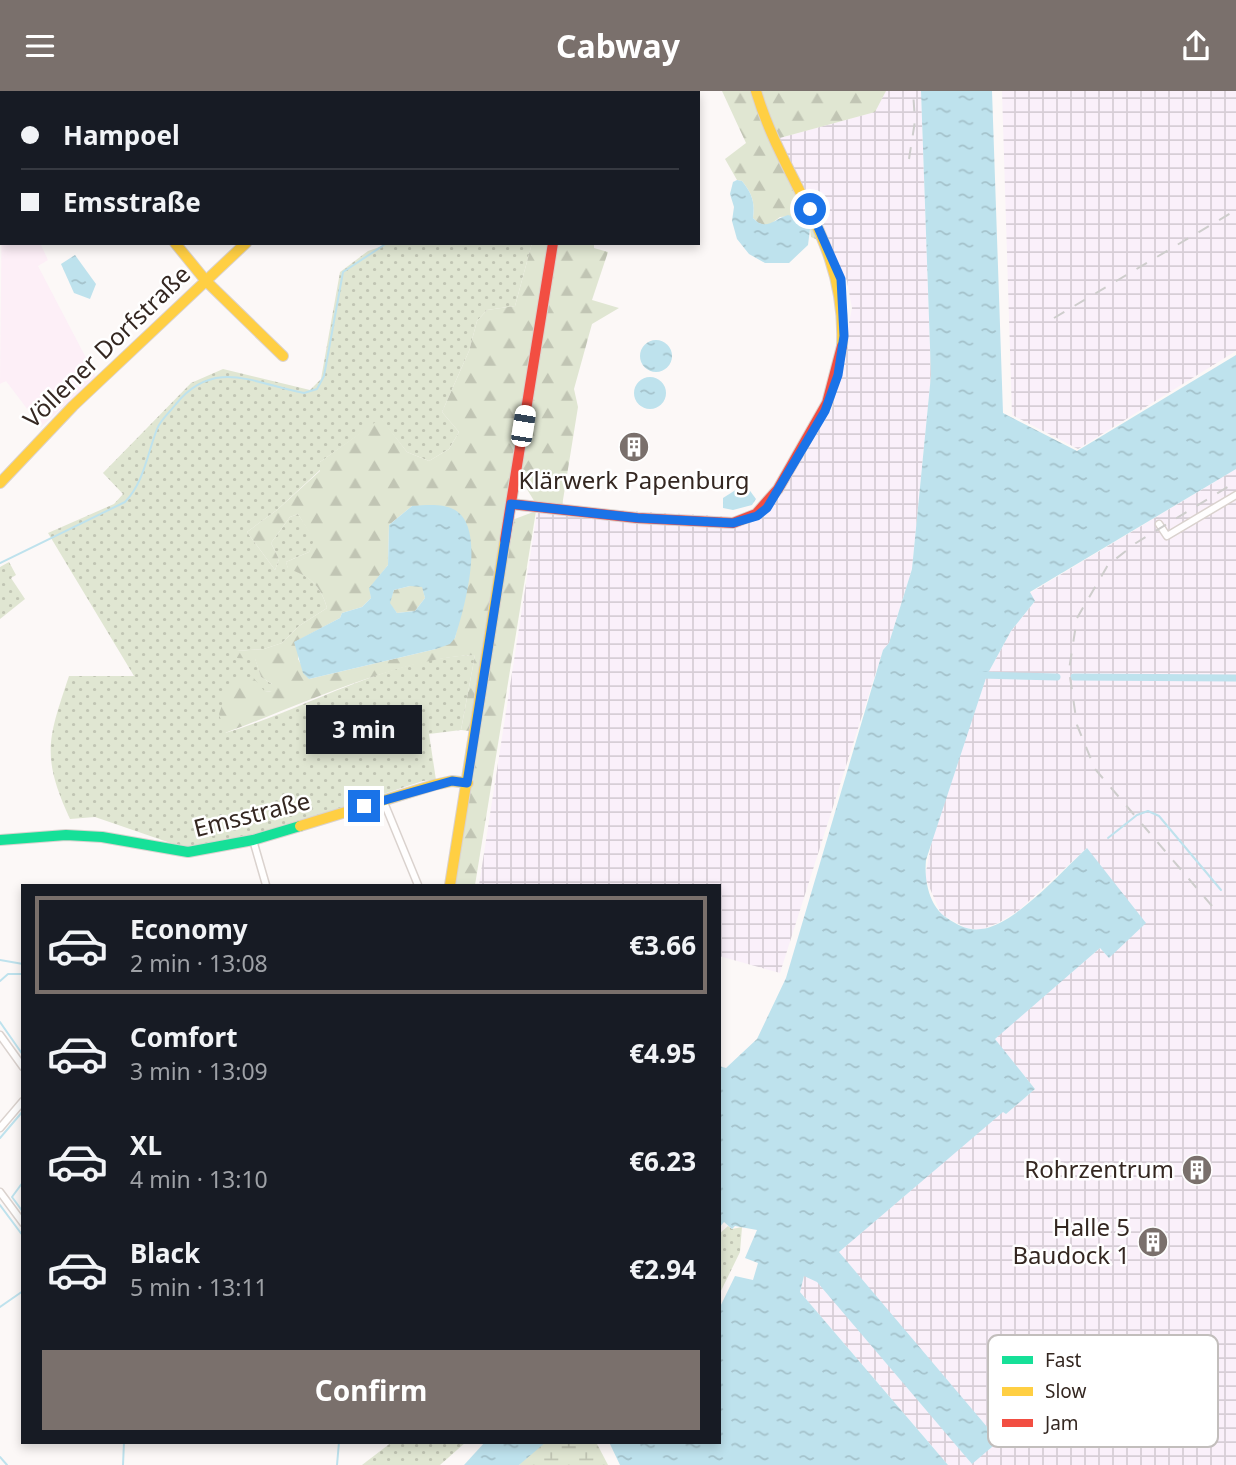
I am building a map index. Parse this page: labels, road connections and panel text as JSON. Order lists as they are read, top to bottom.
{
  "streets": {
    "street": ["Völlener Dorfstraße", "Emsstraße"]
  },
  "places": {
    "building": ["Klärwerk Papenburg", "Rohrzentrum", "Halle 5 Baudock 1"]
  },
  "legend": ["Fast", "Slow", "Jam"],
  "page": {
    "header": "Cabway",
    "banner": ["Hampoel", "Emsstraße"],
    "bubble": "3 min",
    "list": [
      {
        "name": "Economy",
        "note": "2 min · 13:08",
        "value": "€3.66"
      },
      {
        "name": "Comfort",
        "note": "3 min · 13:09",
        "value": "€4.95"
      },
      {
        "name": "XL",
        "note": "4 min · 13:10",
        "value": "€6.23"
      },
      {
        "name": "Black",
        "note": "5 min · 13:11",
        "value": "€2.94"
      }
    ],
    "buttons": "Confirm"
  }
}
